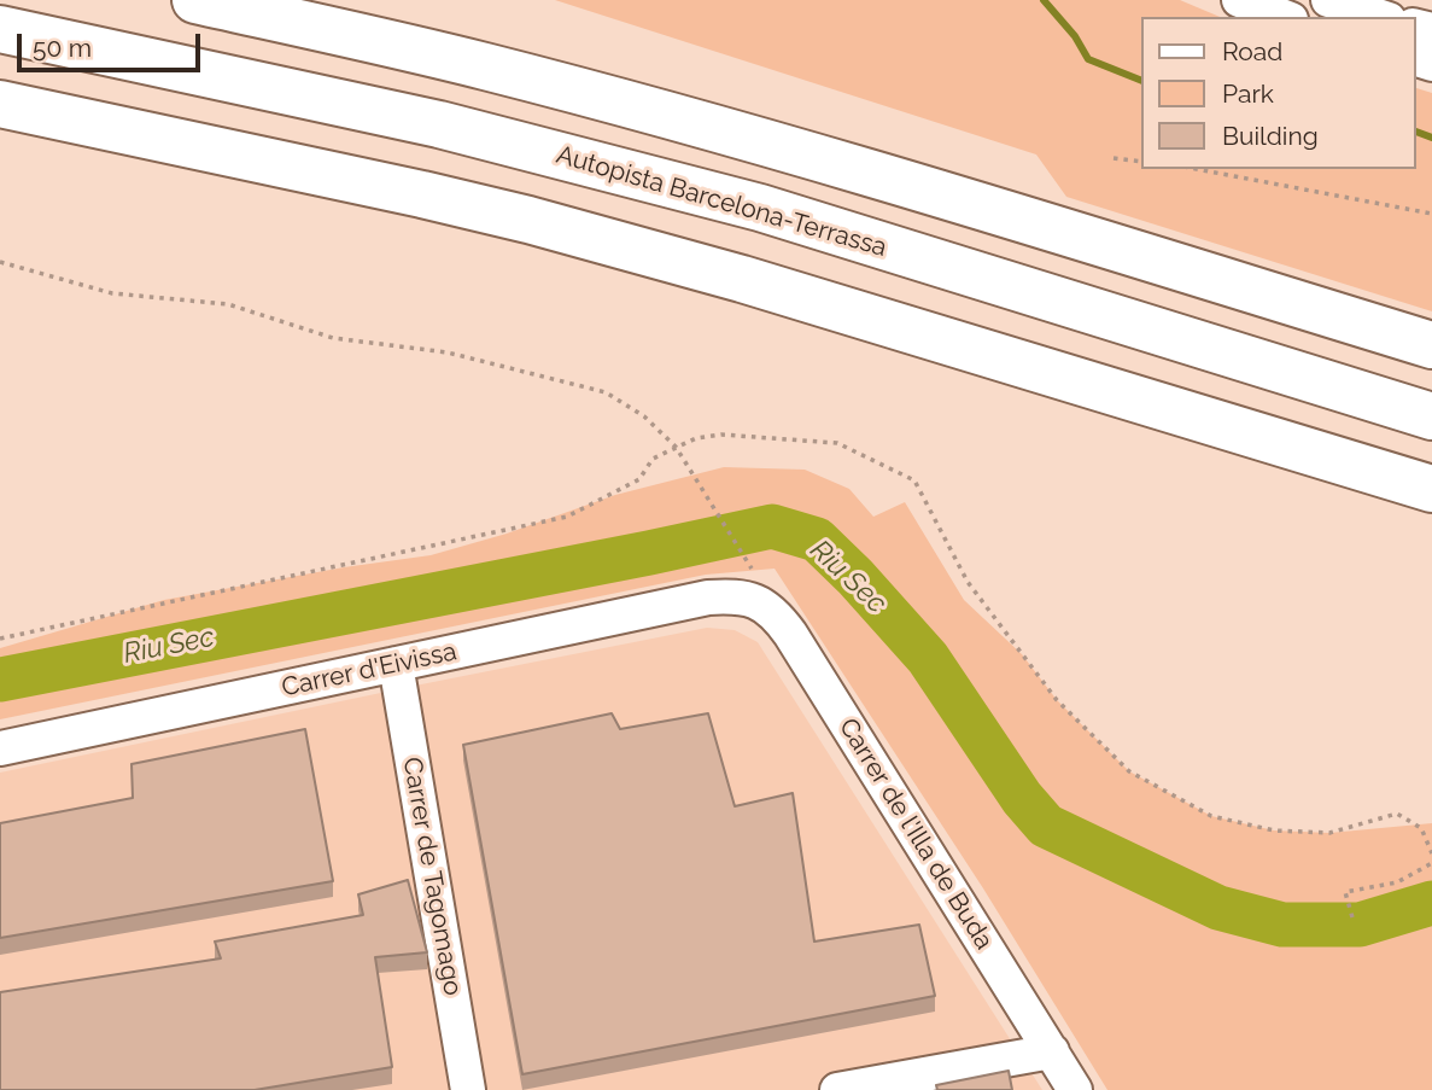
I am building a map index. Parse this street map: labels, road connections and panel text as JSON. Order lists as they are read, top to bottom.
{
  "streets": {
    "highway": ["Autopista Barcelona-Terrassa"],
    "street": ["Carrer d'Eivissa", "Carrer de l'Illa de Buda", "Carrer de Tagomago"]
  },
  "crossings": [
    ["Carrer d'Eivissa", "Carrer de l'Illa de Buda"],
    ["Carrer d'Eivissa", "Carrer de Tagomago"]
  ],
  "water": ["Riu Sec"],
  "legend": ["Road", "Park", "Building"],
  "scale_bar": "50 m"
}
